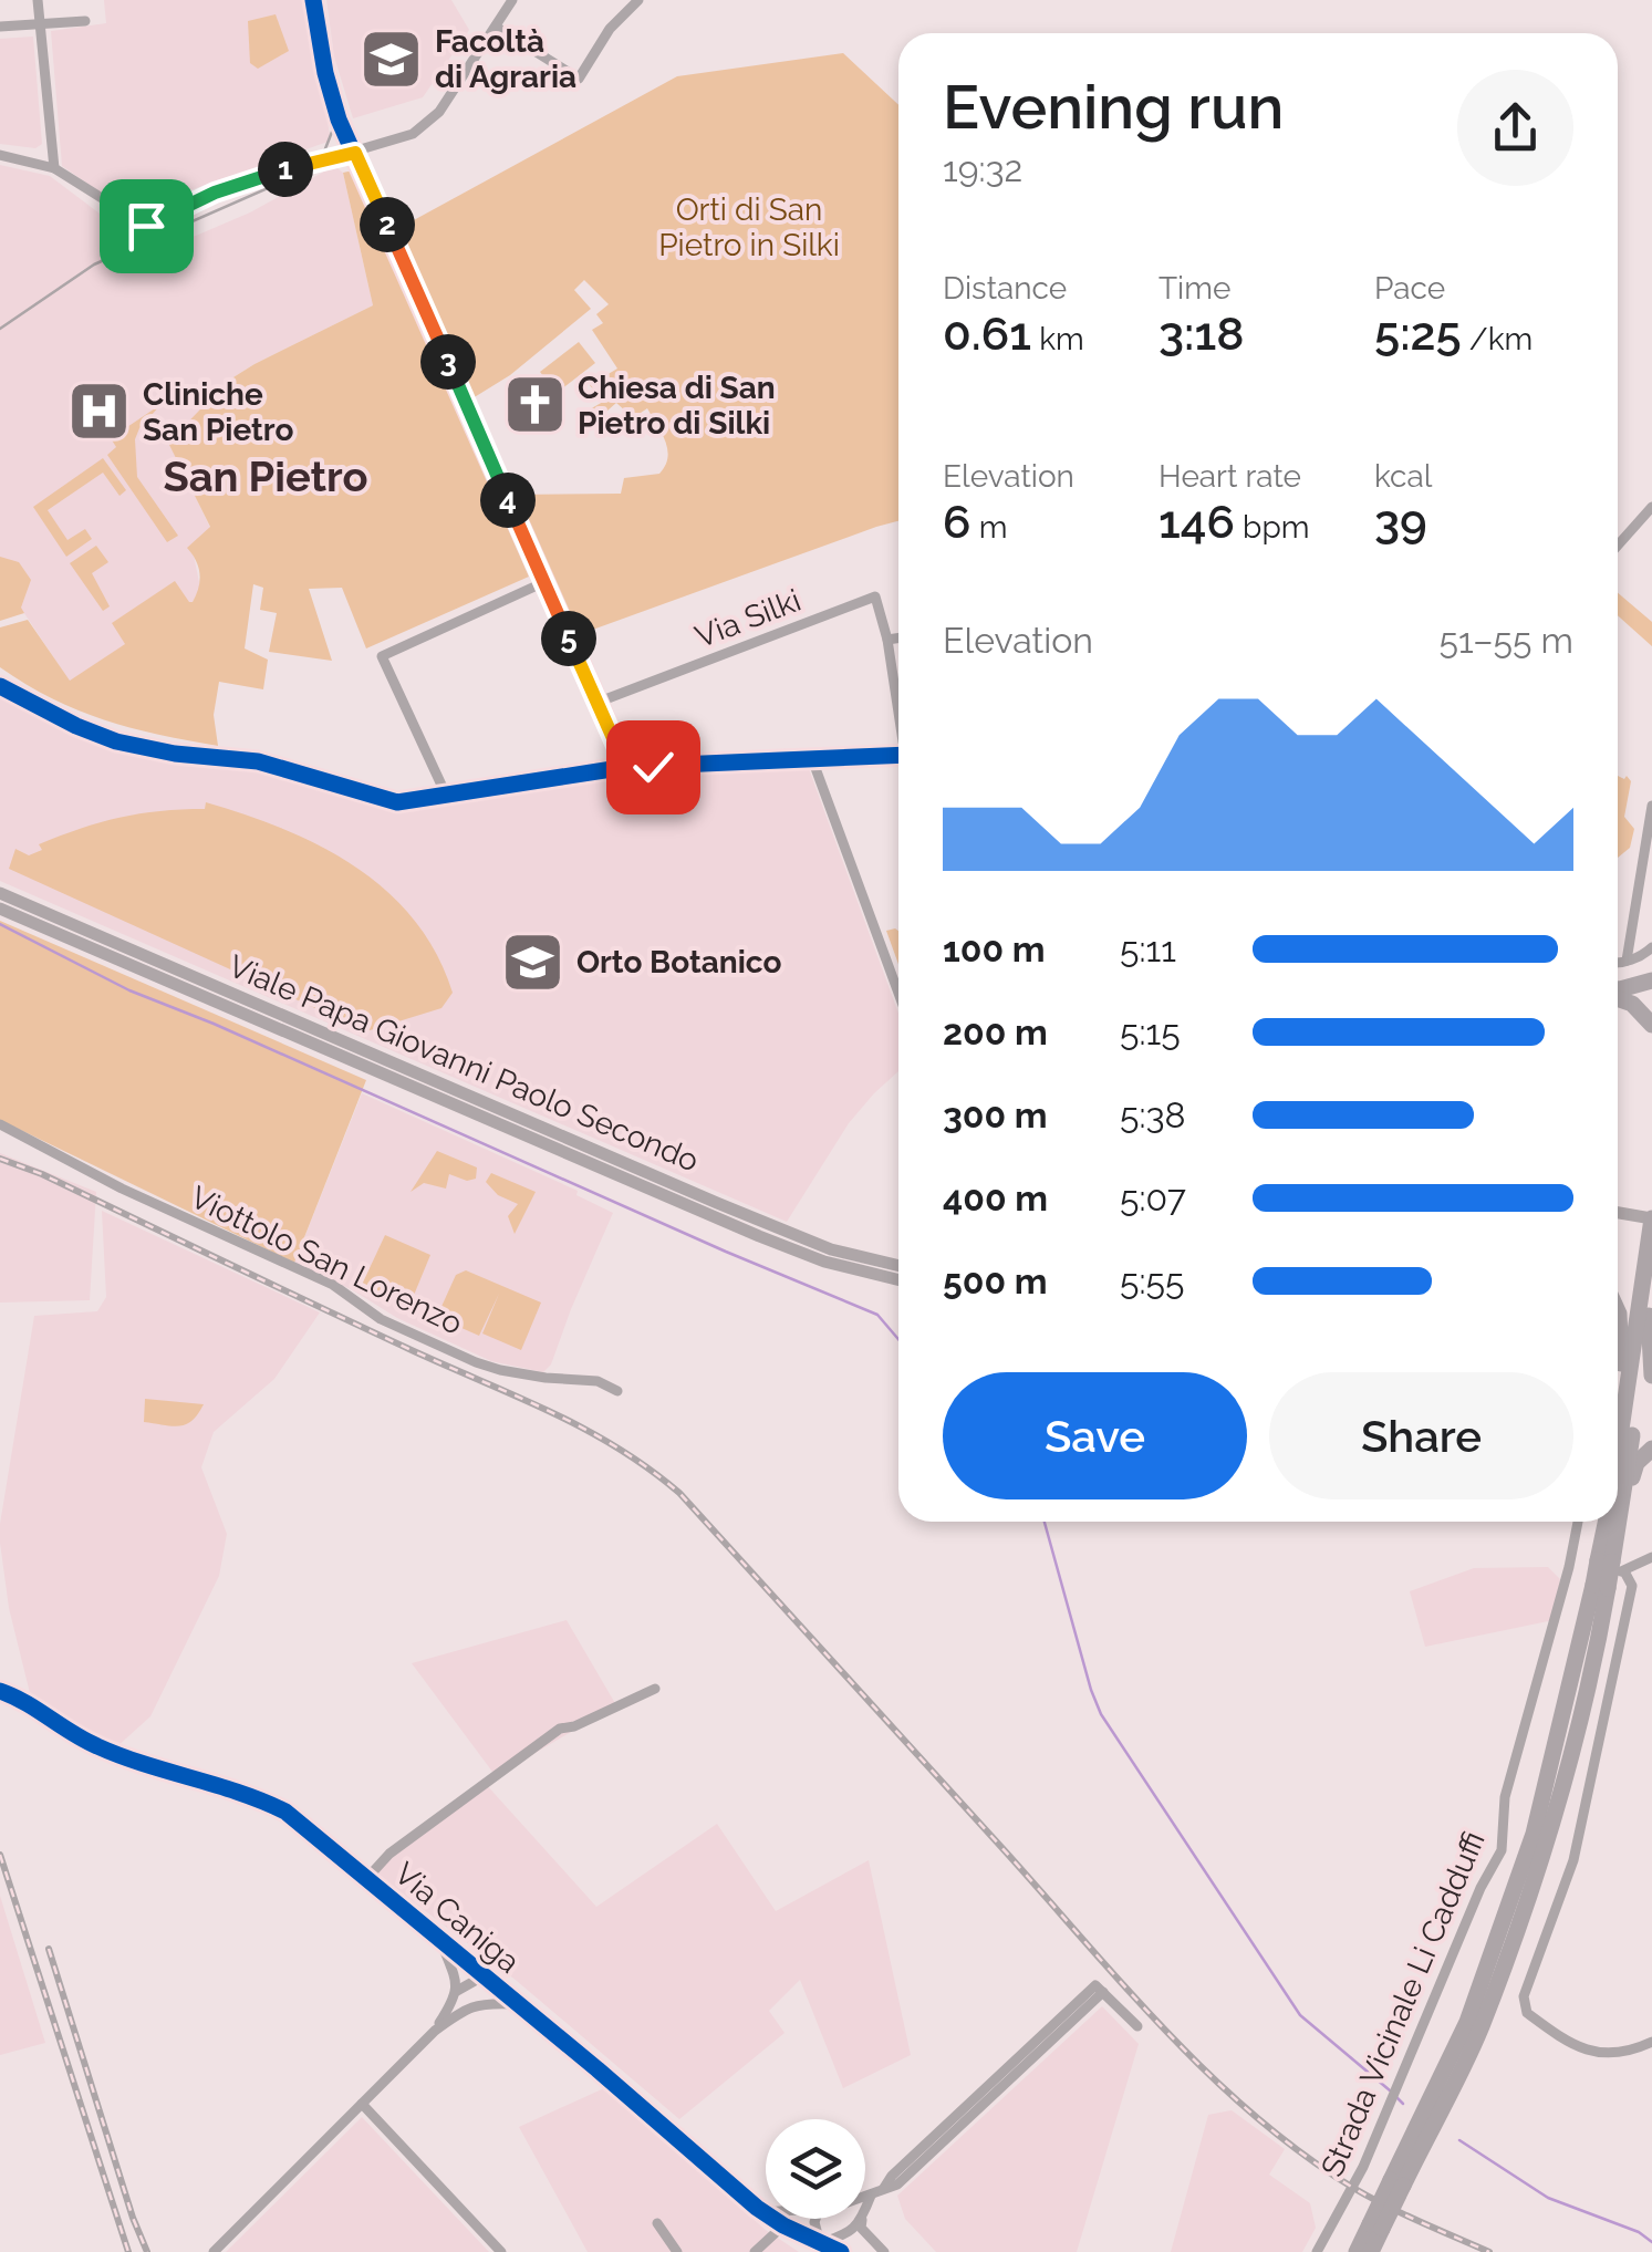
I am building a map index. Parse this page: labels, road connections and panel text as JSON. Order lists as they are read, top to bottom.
{
  "streets": {
    "main road": ["Viale Papa Giovanni Paolo Secondo", "Via Caniga"],
    "street": ["Via Silki", "Viottolo San Lorenzo", "Strada Vicinale Li Cadduffi"]
  },
  "districts": ["San Pietro"],
  "parks": ["Orti di San Pietro in Silki"],
  "places": {
    "school or university": ["Facoltà di Agraria", "Orto Botanico"],
    "church": ["Chiesa di San Pietro di Silki"],
    "hospital": ["Cliniche San Pietro"]
  },
  "page": {
    "heading": ["Evening run", "19:32"],
    "pins": [
      "1",
      "2",
      "3",
      "4",
      "5"
    ],
    "stats": [
      ["Distance", "0.61 km"],
      ["Time", "3:18"],
      ["Pace", "5:25 /km"],
      ["Elevation", "6 m"],
      ["Heart rate", "146 bpm"],
      ["kcal", "39"]
    ],
    "chart": ["Elevation", "51–55 m"],
    "list": [
      {
        "name": "100 m",
        "note": "5:11"
      },
      {
        "name": "200 m",
        "note": "5:15"
      },
      {
        "name": "300 m",
        "note": "5:38"
      },
      {
        "name": "400 m",
        "note": "5:07"
      },
      {
        "name": "500 m",
        "note": "5:55"
      }
    ],
    "buttons": ["Save", "Share"]
  }
}
